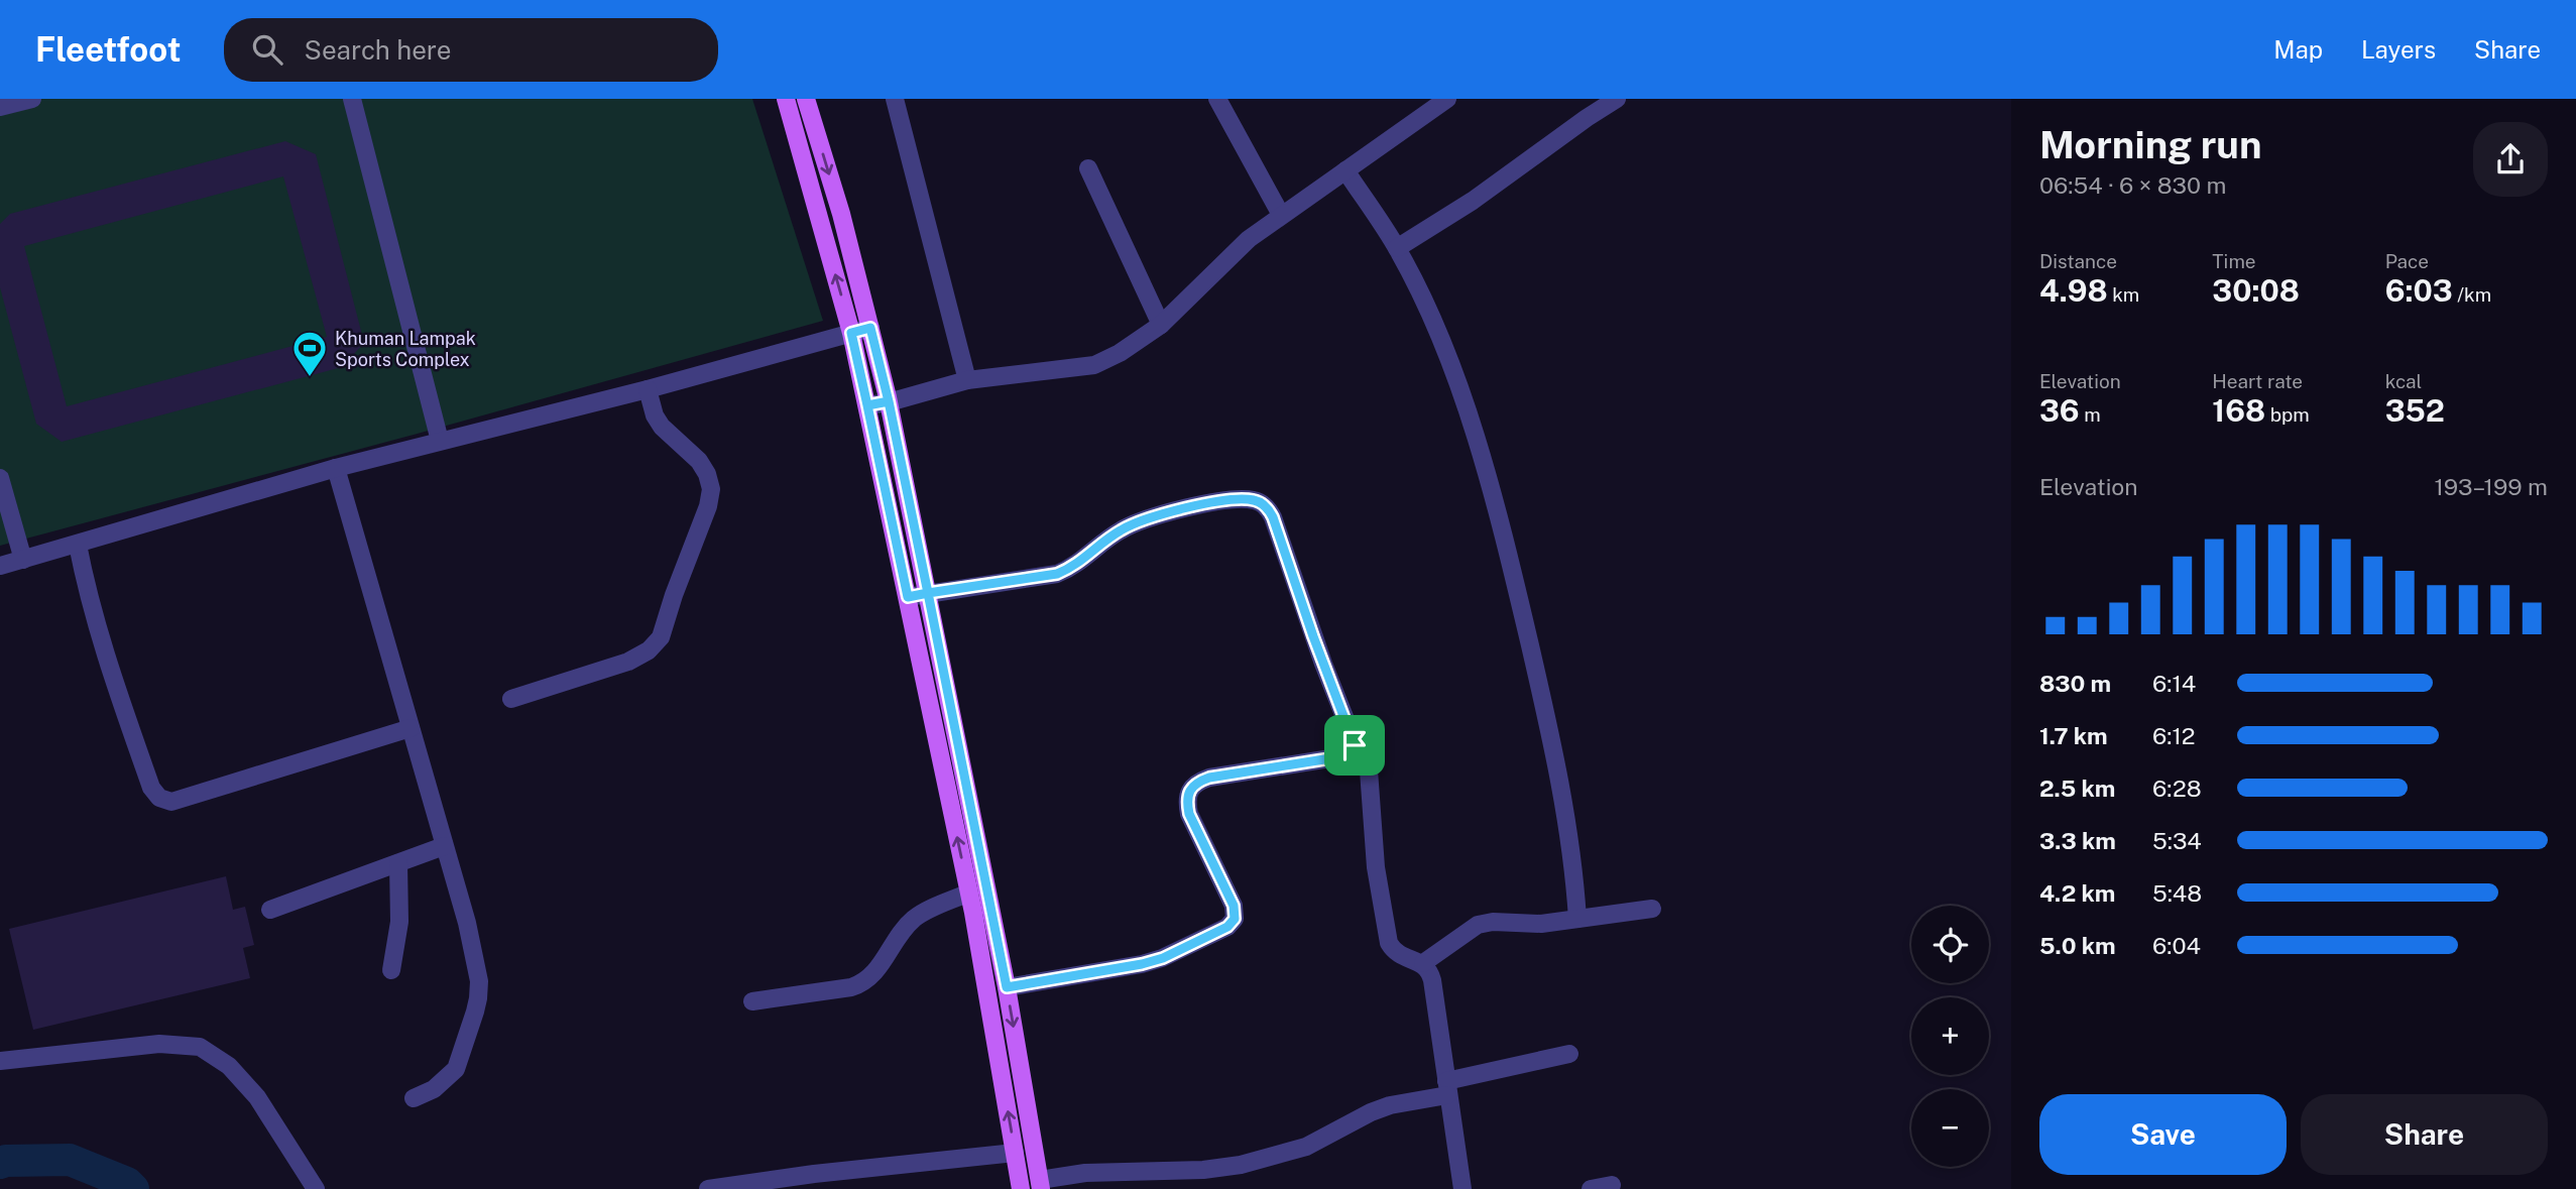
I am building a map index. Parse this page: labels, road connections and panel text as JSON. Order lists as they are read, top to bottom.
{
  "places": {
    "sports": ["Khuman Lampak Sports Complex"]
  },
  "page": {
    "header": "Fleetfoot",
    "search": "Search here",
    "nav": ["Map", "Layers", "Share"],
    "heading": ["Morning run", "06:54 · 6 × 830 m"],
    "stats": [
      ["Distance", "4.98 km"],
      ["Time", "30:08"],
      ["Pace", "6:03 /km"],
      ["Elevation", "36 m"],
      ["Heart rate", "168 bpm"],
      ["kcal", "352"]
    ],
    "chart": ["Elevation", "193–199 m"],
    "list": [
      {
        "name": "830 m",
        "note": "6:14"
      },
      {
        "name": "1.7 km",
        "note": "6:12"
      },
      {
        "name": "2.5 km",
        "note": "6:28"
      },
      {
        "name": "3.3 km",
        "note": "5:34"
      },
      {
        "name": "4.2 km",
        "note": "5:48"
      },
      {
        "name": "5.0 km",
        "note": "6:04"
      }
    ],
    "map_buttons": ["+", "−"],
    "buttons": ["Save", "Share"]
  }
}
